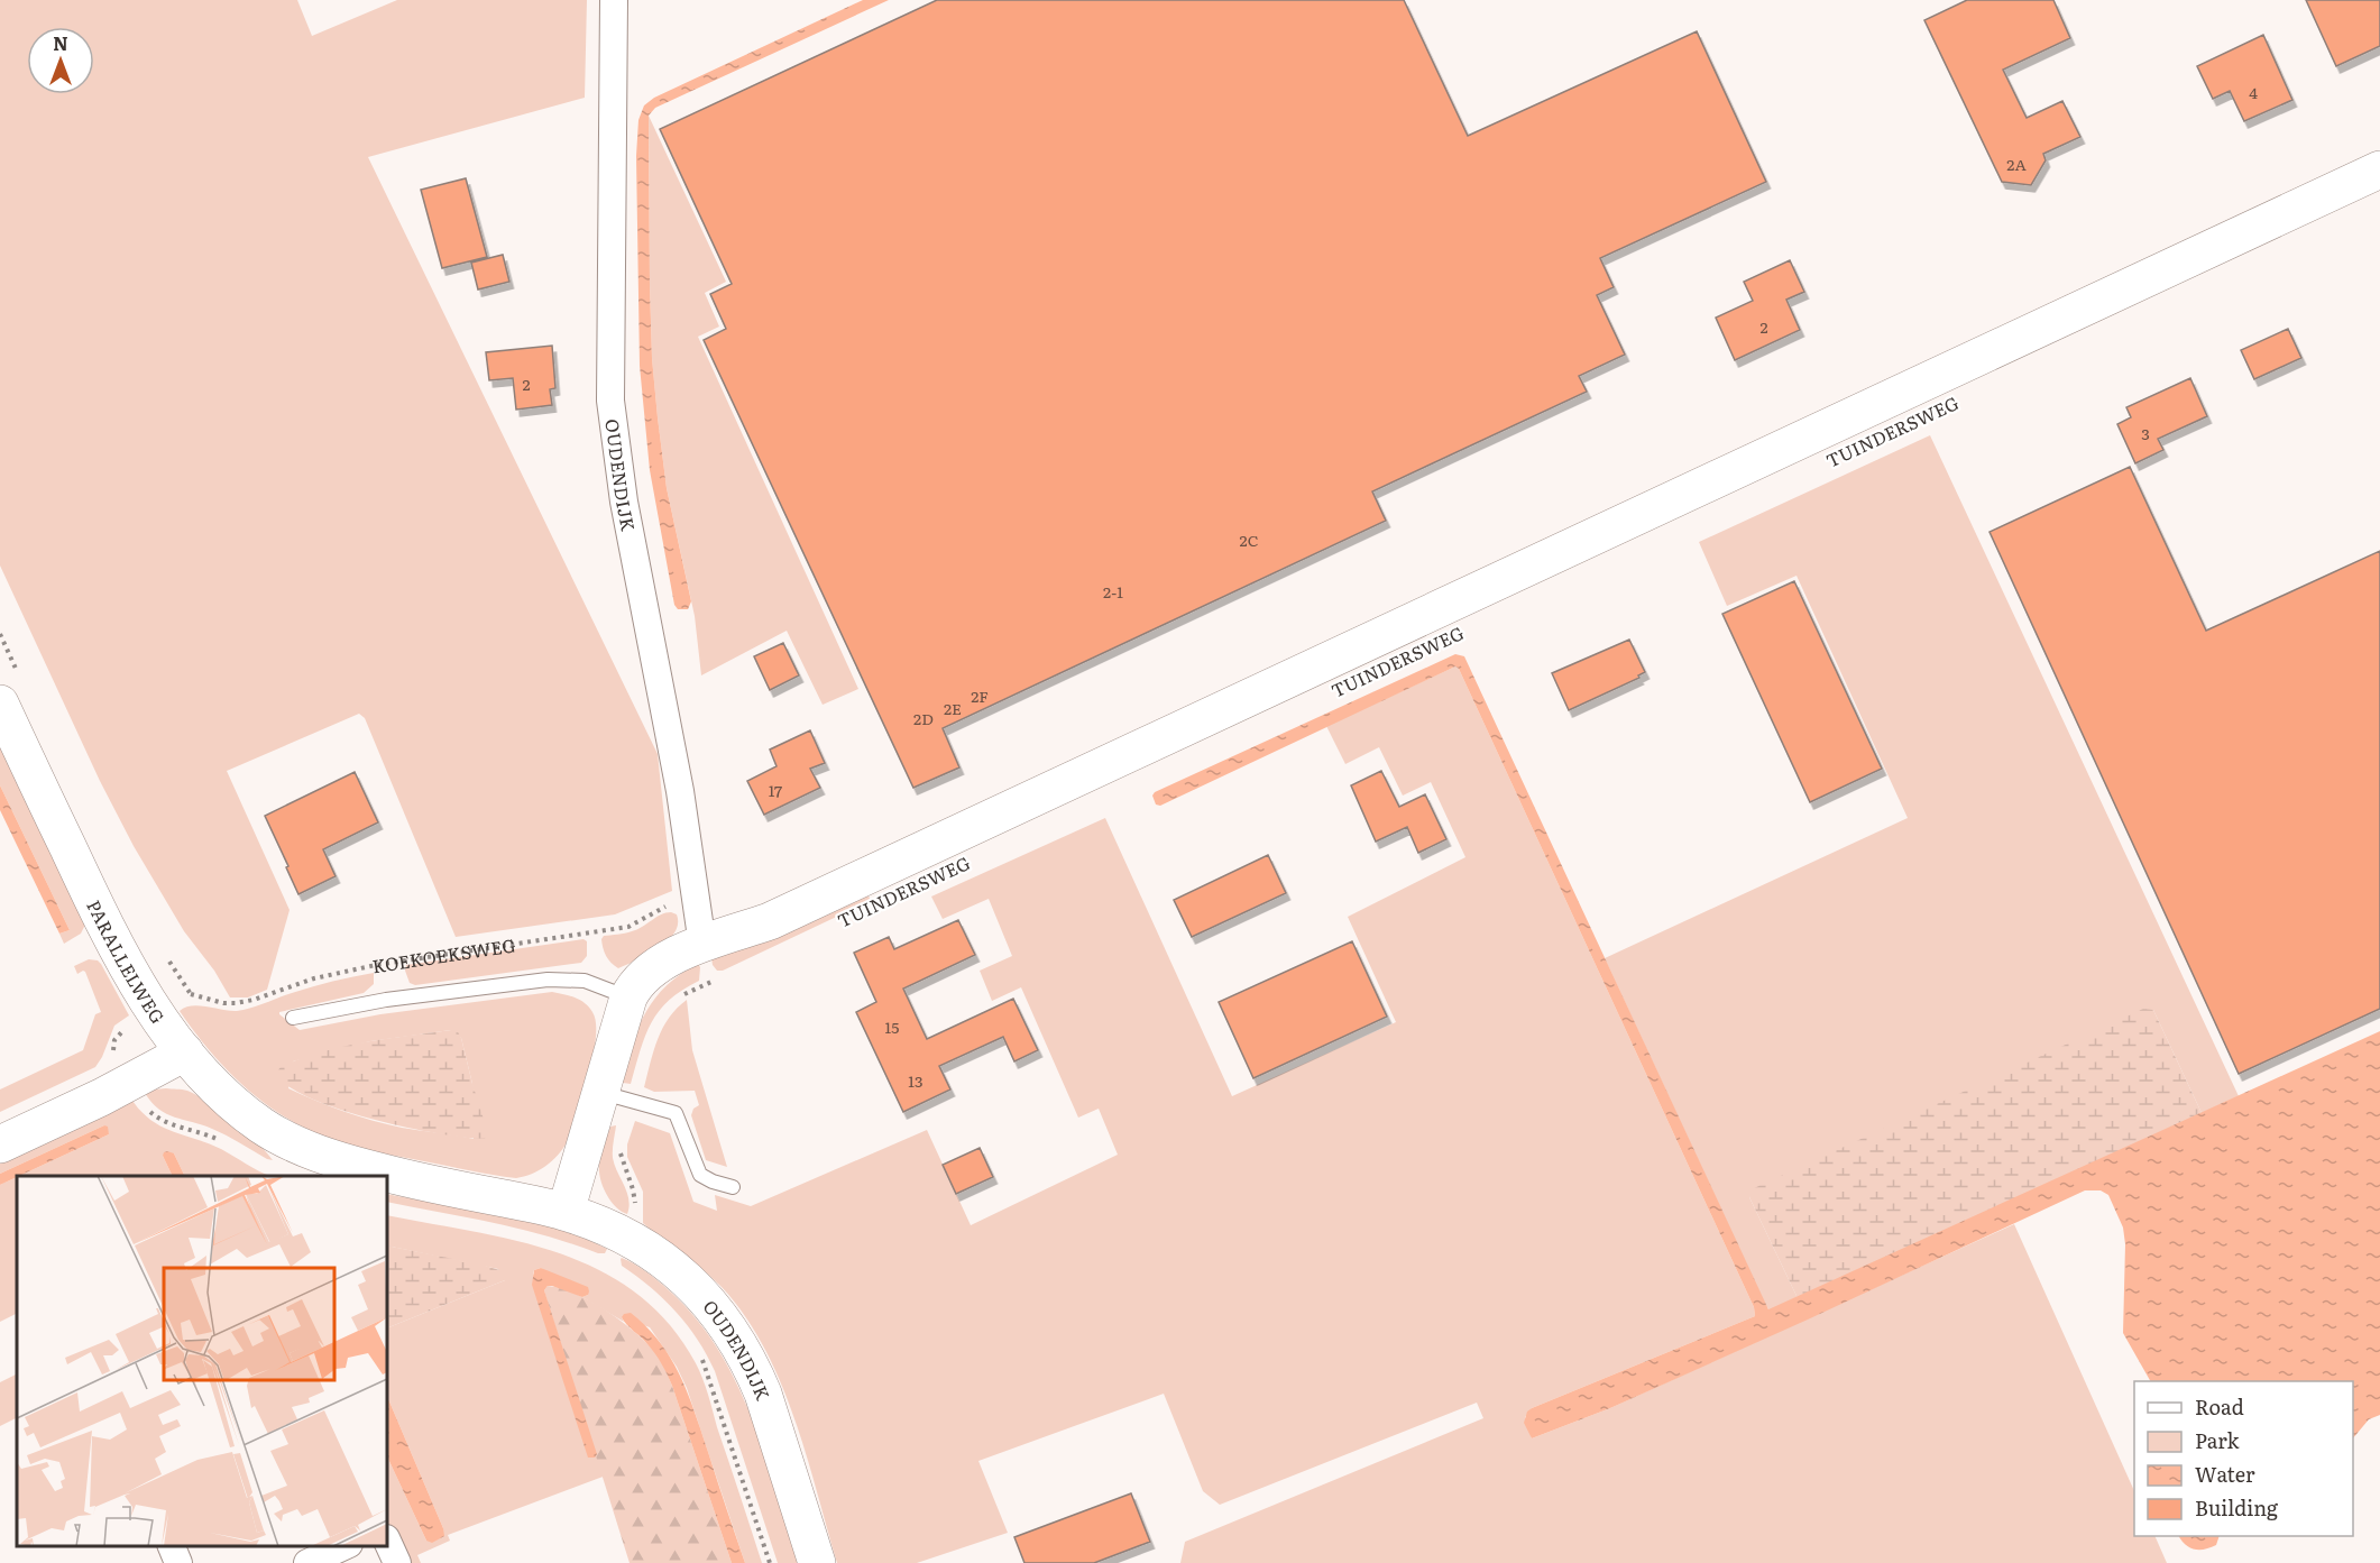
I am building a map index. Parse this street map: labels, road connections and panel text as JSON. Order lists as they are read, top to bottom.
{
  "streets": {
    "street": ["TUINDERSWEG", "OUDENDIJK", "PARALLELWEG"],
    "lane": ["KOEKOEKSWEG"]
  },
  "crossings": [
    ["TUINDERSWEG", "OUDENDIJK"],
    ["TUINDERSWEG", "KOEKOEKSWEG"],
    ["TUINDERSWEG", "PARALLELWEG"],
    ["OUDENDIJK", "KOEKOEKSWEG"],
    ["OUDENDIJK", "PARALLELWEG"]
  ],
  "house_numbers": [
    "4",
    "2A",
    "2",
    "2",
    "3",
    "2C",
    "2-1",
    "2F",
    "2E",
    "2D",
    "17",
    "15",
    "13"
  ],
  "legend": [
    "Road",
    "Park",
    "Water",
    "Building"
  ],
  "north": "top"
}
